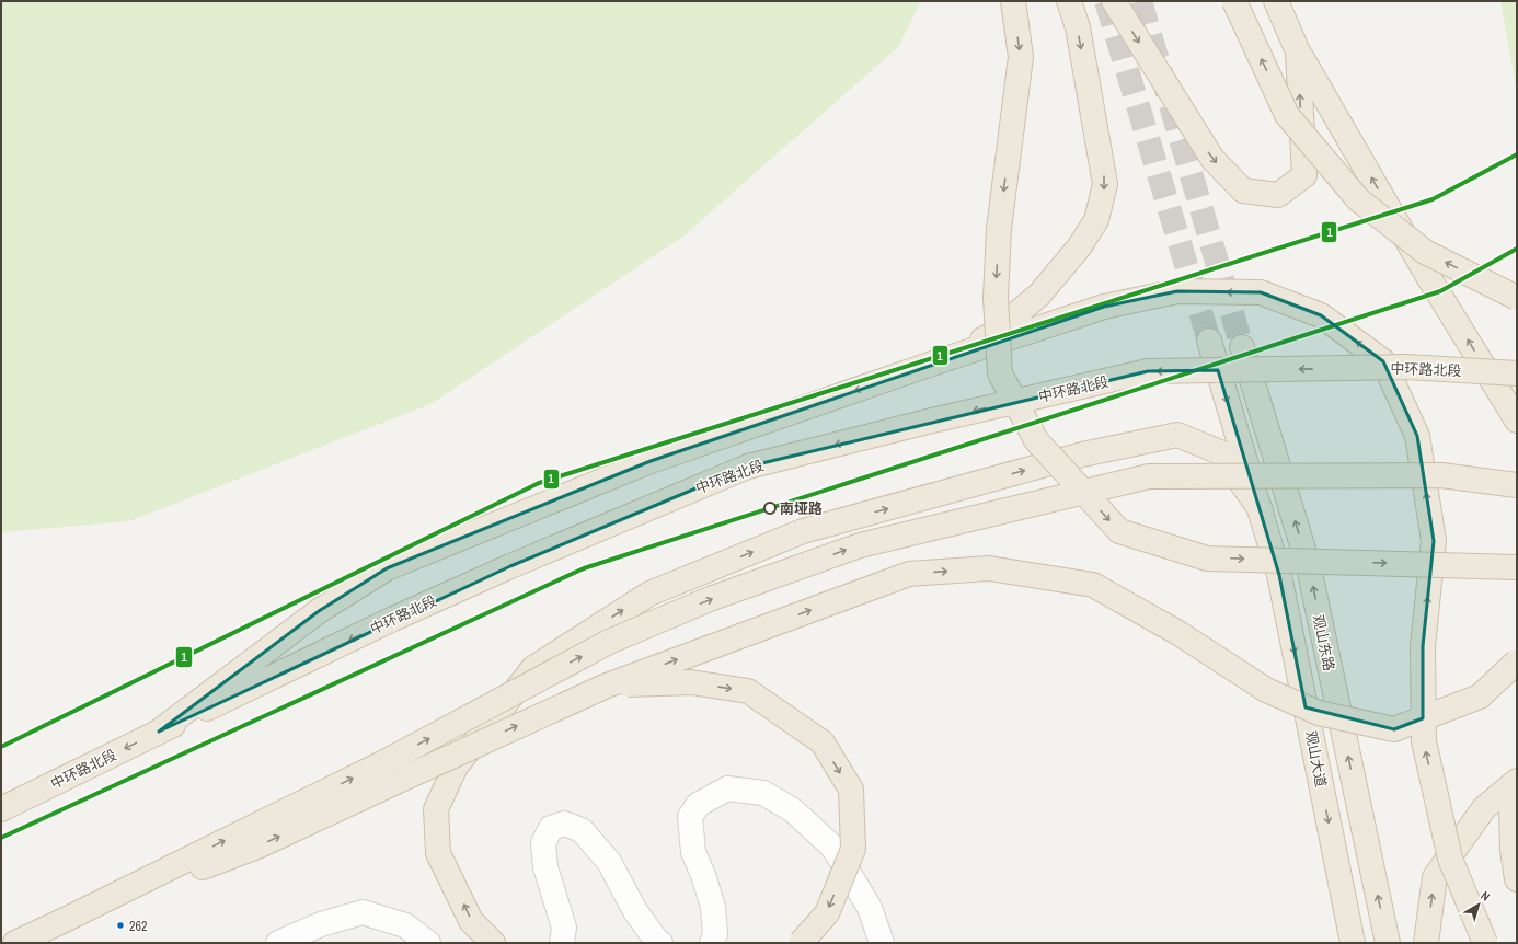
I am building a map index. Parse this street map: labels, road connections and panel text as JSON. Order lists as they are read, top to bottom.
{
  "streets": {
    "highway": ["中环路北段", "观山东路", "观山大道"]
  },
  "one_way": ["观山大道"],
  "places": ["南垭路", "262"],
  "lines": ["transit line 1"],
  "north": "top right"
}
